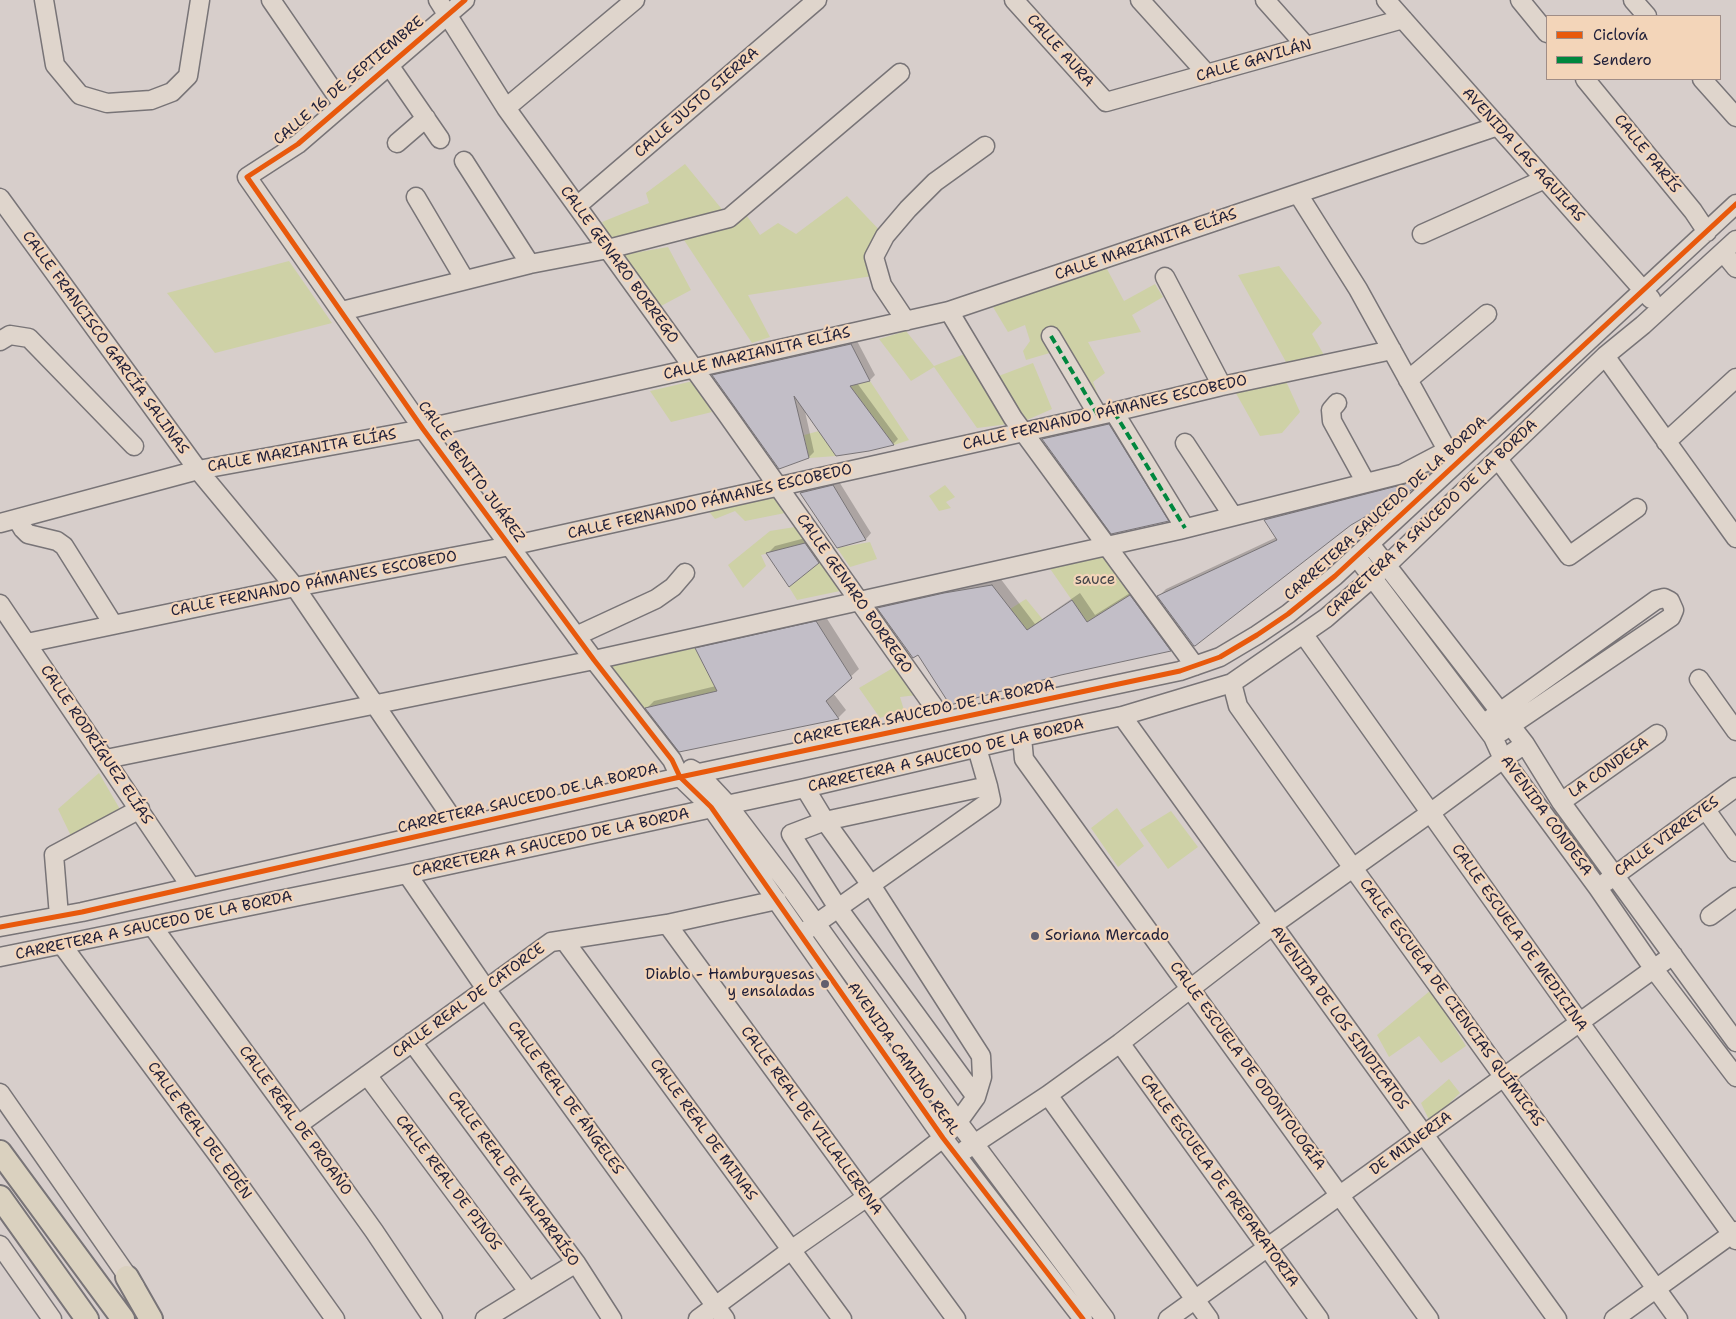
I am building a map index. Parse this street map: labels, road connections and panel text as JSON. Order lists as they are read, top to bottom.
{
  "streets": {
    "street": [
      "CALLE AURA",
      "CALLE GAVILÁN",
      "CALLE 16 DE SEPTIEMBRE",
      "CALLE JUSTO SIERRA",
      "CALLE PARÍS",
      "AVENIDA LAS AGUILAS",
      "CALLE MARIANITA ELÍAS",
      "CALLE GENARO BORREGO",
      "CALLE FRANCISCO GARCÍA SALINAS",
      "CALLE FERNANDO PÁMANES ESCOBEDO",
      "CALLE BENITO JUÁREZ",
      "CARRETERA SAUCEDO DE LA BORDA",
      "CARRETERA A SAUCEDO DE LA BORDA",
      "CALLE RODRÍGUEZ ELÍAS",
      "LA CONDESA",
      "AVENIDA CONDESA",
      "CALLE VIRREYES",
      "CALLE ESCUELA DE MEDICINA",
      "CALLE REAL DE CATORCE",
      "CALLE ESCUELA DE CIENCIAS QUÍMICAS",
      "AVENIDA DE LOS SINDICATOS",
      "AVENIDA CAMINO REAL",
      "CALLE ESCUELA DE ODONTOLOGÍA",
      "CALLE REAL DE ÁNGELES",
      "CALLE REAL DE PROAÑO",
      "CALLE REAL DE VILLALLERENA",
      "CALLE REAL DE MINAS",
      "CALLE REAL DEL EDÉN",
      "DE MINERIA",
      "CALLE REAL DE VALPARAÍSO",
      "CALLE ESCUELA DE PREPARATORIA",
      "CALLE REAL DE PINOS"
    ]
  },
  "crossings": [
    ["CALLE AURA", "CALLE GAVILÁN"],
    ["CALLE GAVILÁN", "AVENIDA LAS AGUILAS"],
    ["CALLE 16 DE SEPTIEMBRE", "CALLE GENARO BORREGO"],
    ["CALLE 16 DE SEPTIEMBRE", "CALLE BENITO JUÁREZ"],
    ["CALLE JUSTO SIERRA", "CALLE GENARO BORREGO"],
    ["CALLE PARÍS", "CARRETERA SAUCEDO DE LA BORDA"],
    ["AVENIDA LAS AGUILAS", "CALLE MARIANITA ELÍAS"],
    ["AVENIDA LAS AGUILAS", "CARRETERA SAUCEDO DE LA BORDA"],
    ["AVENIDA LAS AGUILAS", "CARRETERA A SAUCEDO DE LA BORDA"],
    ["CALLE MARIANITA ELÍAS", "CALLE GENARO BORREGO"],
    ["CALLE MARIANITA ELÍAS", "CALLE FRANCISCO GARCÍA SALINAS"],
    ["CALLE MARIANITA ELÍAS", "CALLE BENITO JUÁREZ"],
    ["CALLE GENARO BORREGO", "CALLE FERNANDO PÁMANES ESCOBEDO"],
    ["CALLE GENARO BORREGO", "CARRETERA SAUCEDO DE LA BORDA"],
    ["CALLE FRANCISCO GARCÍA SALINAS", "CALLE FERNANDO PÁMANES ESCOBEDO"],
    ["CALLE FRANCISCO GARCÍA SALINAS", "CARRETERA SAUCEDO DE LA BORDA"],
    ["CALLE FERNANDO PÁMANES ESCOBEDO", "CALLE BENITO JUÁREZ"],
    ["CALLE FERNANDO PÁMANES ESCOBEDO", "CALLE RODRÍGUEZ ELÍAS"],
    ["CALLE BENITO JUÁREZ", "CARRETERA SAUCEDO DE LA BORDA"],
    ["CALLE BENITO JUÁREZ", "CARRETERA A SAUCEDO DE LA BORDA"],
    ["CALLE BENITO JUÁREZ", "AVENIDA CAMINO REAL"],
    ["CARRETERA SAUCEDO DE LA BORDA", "CALLE RODRÍGUEZ ELÍAS"],
    ["CARRETERA SAUCEDO DE LA BORDA", "AVENIDA CONDESA"],
    ["CARRETERA A SAUCEDO DE LA BORDA", "AVENIDA CONDESA"],
    ["CARRETERA A SAUCEDO DE LA BORDA", "CALLE ESCUELA DE MEDICINA"],
    ["CARRETERA A SAUCEDO DE LA BORDA", "CALLE ESCUELA DE CIENCIAS QUÍMICAS"],
    ["CARRETERA A SAUCEDO DE LA BORDA", "AVENIDA DE LOS SINDICATOS"],
    ["CARRETERA A SAUCEDO DE LA BORDA", "AVENIDA CAMINO REAL"],
    ["CARRETERA A SAUCEDO DE LA BORDA", "CALLE ESCUELA DE ODONTOLOGÍA"],
    ["CARRETERA A SAUCEDO DE LA BORDA", "CALLE REAL DE ÁNGELES"],
    ["CARRETERA A SAUCEDO DE LA BORDA", "CALLE REAL DE PROAÑO"],
    ["CARRETERA A SAUCEDO DE LA BORDA", "CALLE REAL DEL EDÉN"],
    ["LA CONDESA", "AVENIDA CONDESA"],
    ["AVENIDA CONDESA", "CALLE VIRREYES"],
    ["AVENIDA CONDESA", "DE MINERIA"],
    ["CALLE ESCUELA DE MEDICINA", "DE MINERIA"],
    ["CALLE REAL DE CATORCE", "AVENIDA CAMINO REAL"],
    ["CALLE REAL DE CATORCE", "CALLE REAL DE ÁNGELES"],
    ["CALLE REAL DE CATORCE", "CALLE REAL DE PROAÑO"],
    ["CALLE REAL DE CATORCE", "CALLE REAL DE VILLALLERENA"],
    ["CALLE REAL DE CATORCE", "CALLE REAL DE MINAS"],
    ["CALLE REAL DE CATORCE", "CALLE REAL DE VALPARAÍSO"],
    ["CALLE REAL DE CATORCE", "CALLE REAL DE PINOS"],
    ["CALLE ESCUELA DE CIENCIAS QUÍMICAS", "DE MINERIA"],
    ["AVENIDA DE LOS SINDICATOS", "DE MINERIA"],
    ["CALLE ESCUELA DE ODONTOLOGÍA", "DE MINERIA"],
    ["DE MINERIA", "CALLE ESCUELA DE PREPARATORIA"]
  ],
  "parks": ["sauce"],
  "places": ["Soriana Mercado", "Diablo - Hamburguesas y ensaladas"],
  "legend": ["Ciclovía", "Sendero"]
}
